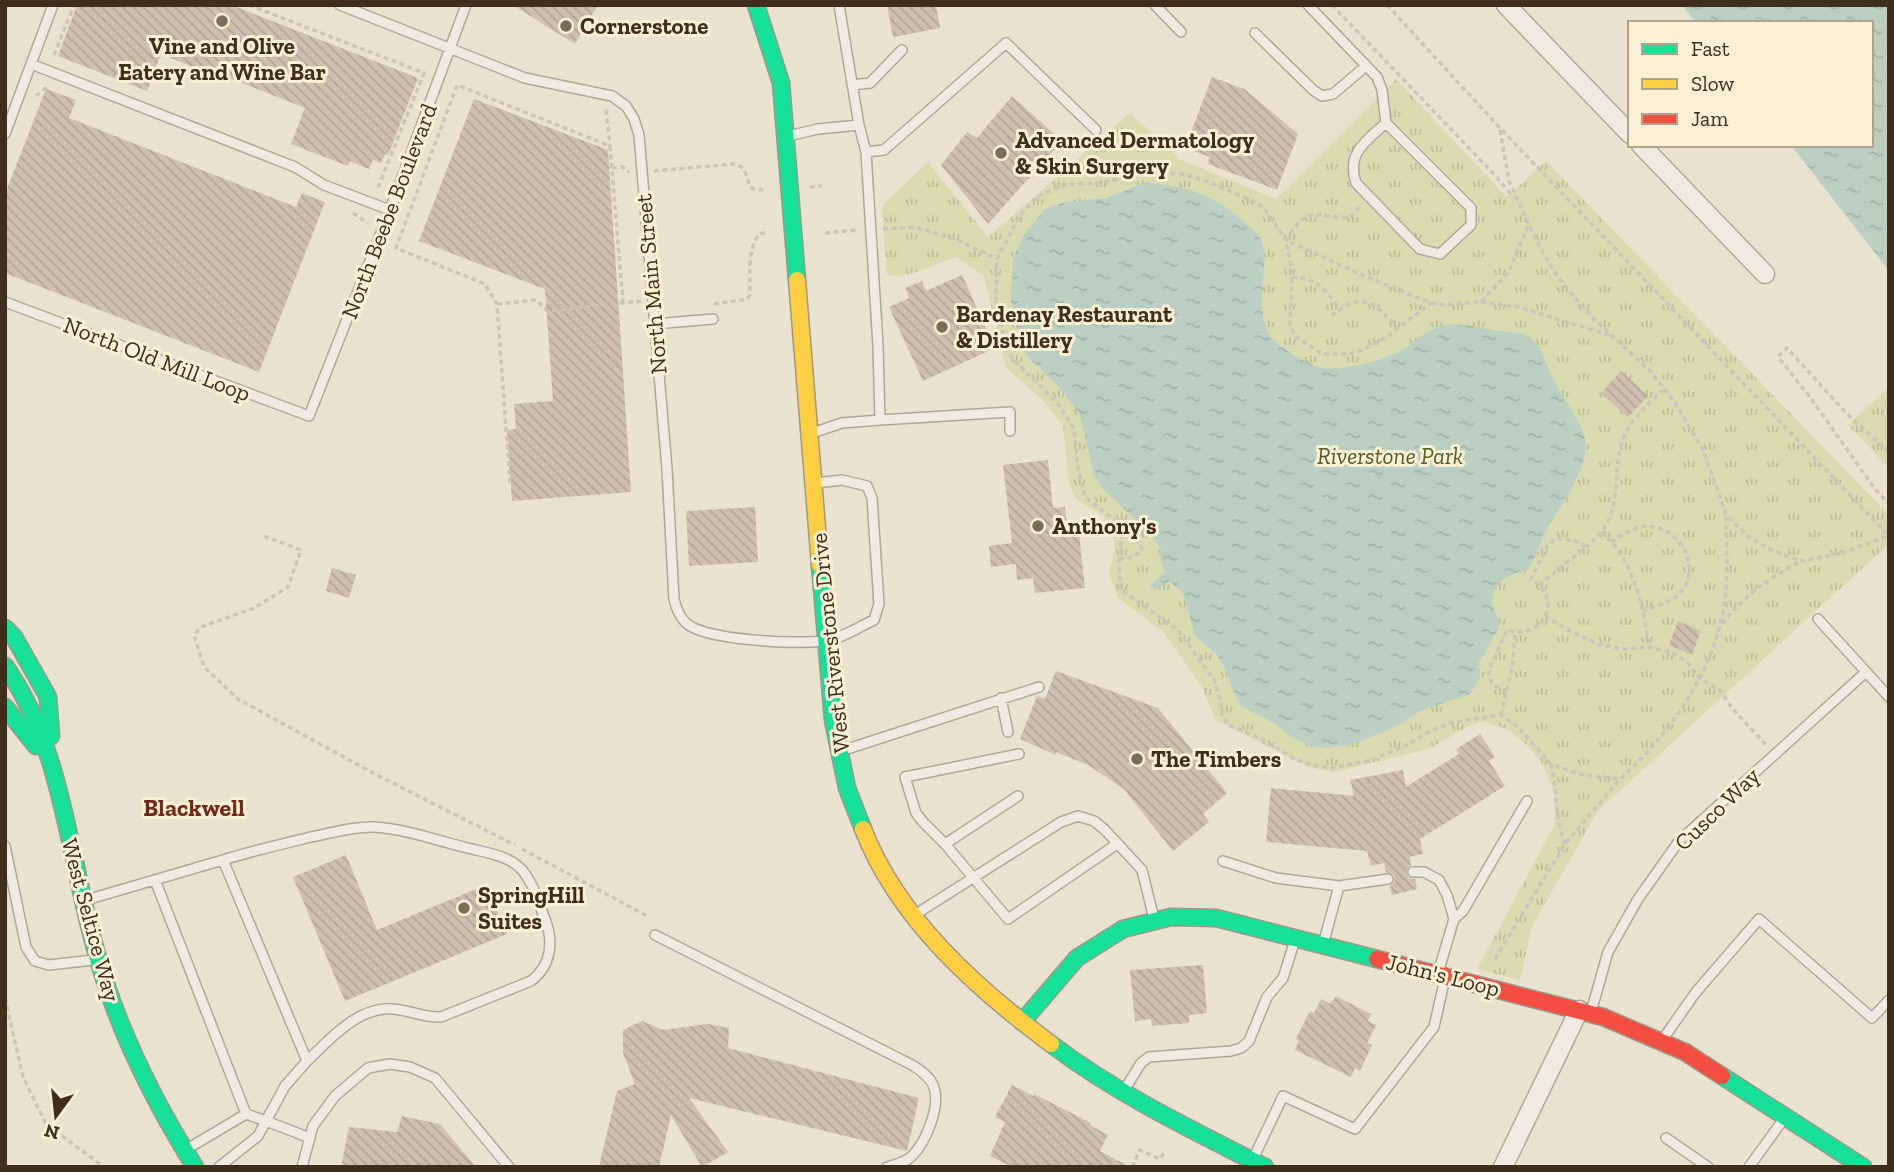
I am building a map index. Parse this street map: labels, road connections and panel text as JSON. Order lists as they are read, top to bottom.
{
  "streets": {
    "street": ["West Riverstone Drive", "West Seltice Way", "John's Loop"],
    "lane": [
      "North Beebe Boulevard",
      "North Main Street",
      "North Old Mill Loop",
      "Cusco Way"
    ]
  },
  "crossings": [
    ["North Beebe Boulevard", "North Main Street"],
    ["North Beebe Boulevard", "North Old Mill Loop"],
    ["North Main Street", "West Riverstone Drive"],
    ["West Riverstone Drive", "John's Loop"],
    ["Cusco Way", "John's Loop"]
  ],
  "districts": ["Blackwell"],
  "parks": ["Riverstone Park"],
  "places": [
    "Vine and Olive Eatery and Wine Bar",
    "Cornerstone",
    "Advanced Dermatology & Skin Surgery",
    "Bardenay Restaurant & Distillery",
    "Anthony's",
    "The Timbers",
    "SpringHill Suites"
  ],
  "legend": ["Fast", "Slow", "Jam"],
  "north": "bottom"
}
